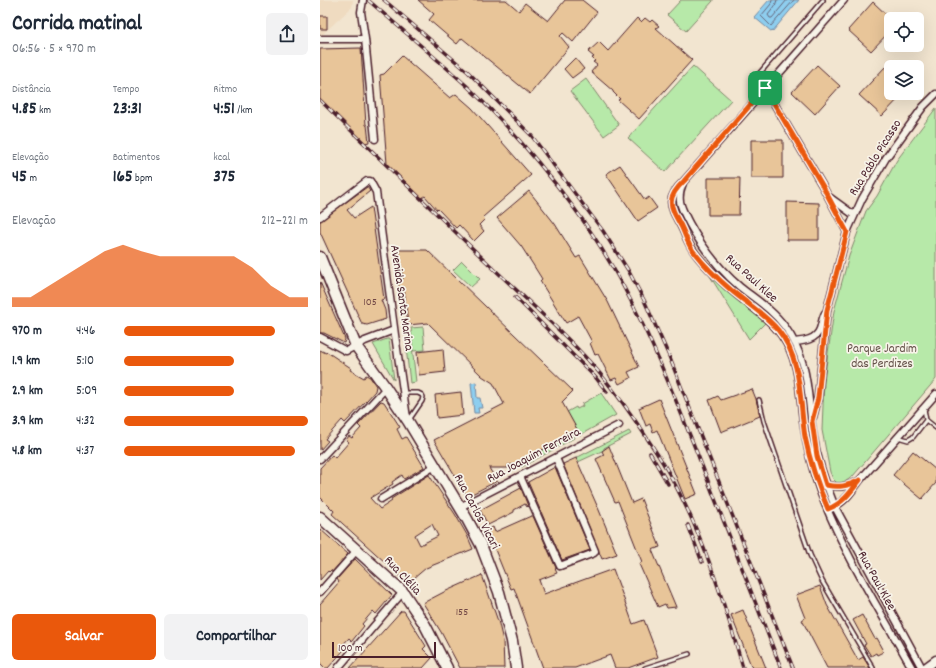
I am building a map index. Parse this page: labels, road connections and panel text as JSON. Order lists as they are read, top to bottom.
{
  "streets": {
    "main road": ["Rua Carlos Vicari", "Rua Clélia"],
    "street": [
      "Rua Pablo Picasso",
      "Rua Paul Klee",
      "Avenida Santa Marina",
      "Rua Joaquim Ferreira"
    ]
  },
  "crossings": [
    ["Rua Pablo Picasso", "Rua Paul Klee"],
    ["Avenida Santa Marina", "Rua Carlos Vicari"],
    ["Rua Joaquim Ferreira", "Rua Carlos Vicari"]
  ],
  "parks": ["Parque Jardim das Perdizes"],
  "house_numbers": ["105", "155"],
  "scale_bar": "100 m",
  "page": {
    "heading": ["Corrida matinal", "06:56 · 5 × 970 m"],
    "stats": [
      ["Distância", "4.85 km"],
      ["Tempo", "23:31"],
      ["Ritmo", "4:51 /km"],
      ["Elevação", "45 m"],
      ["Batimentos", "165 bpm"],
      ["kcal", "375"]
    ],
    "chart": ["Elevação", "212–221 m"],
    "list": [
      {
        "name": "970 m",
        "note": "4:46"
      },
      {
        "name": "1.9 km",
        "note": "5:10"
      },
      {
        "name": "2.9 km",
        "note": "5:09"
      },
      {
        "name": "3.9 km",
        "note": "4:32"
      },
      {
        "name": "4.8 km",
        "note": "4:37"
      }
    ],
    "buttons": ["Salvar", "Compartilhar"],
    "scale": "100 m"
  }
}
